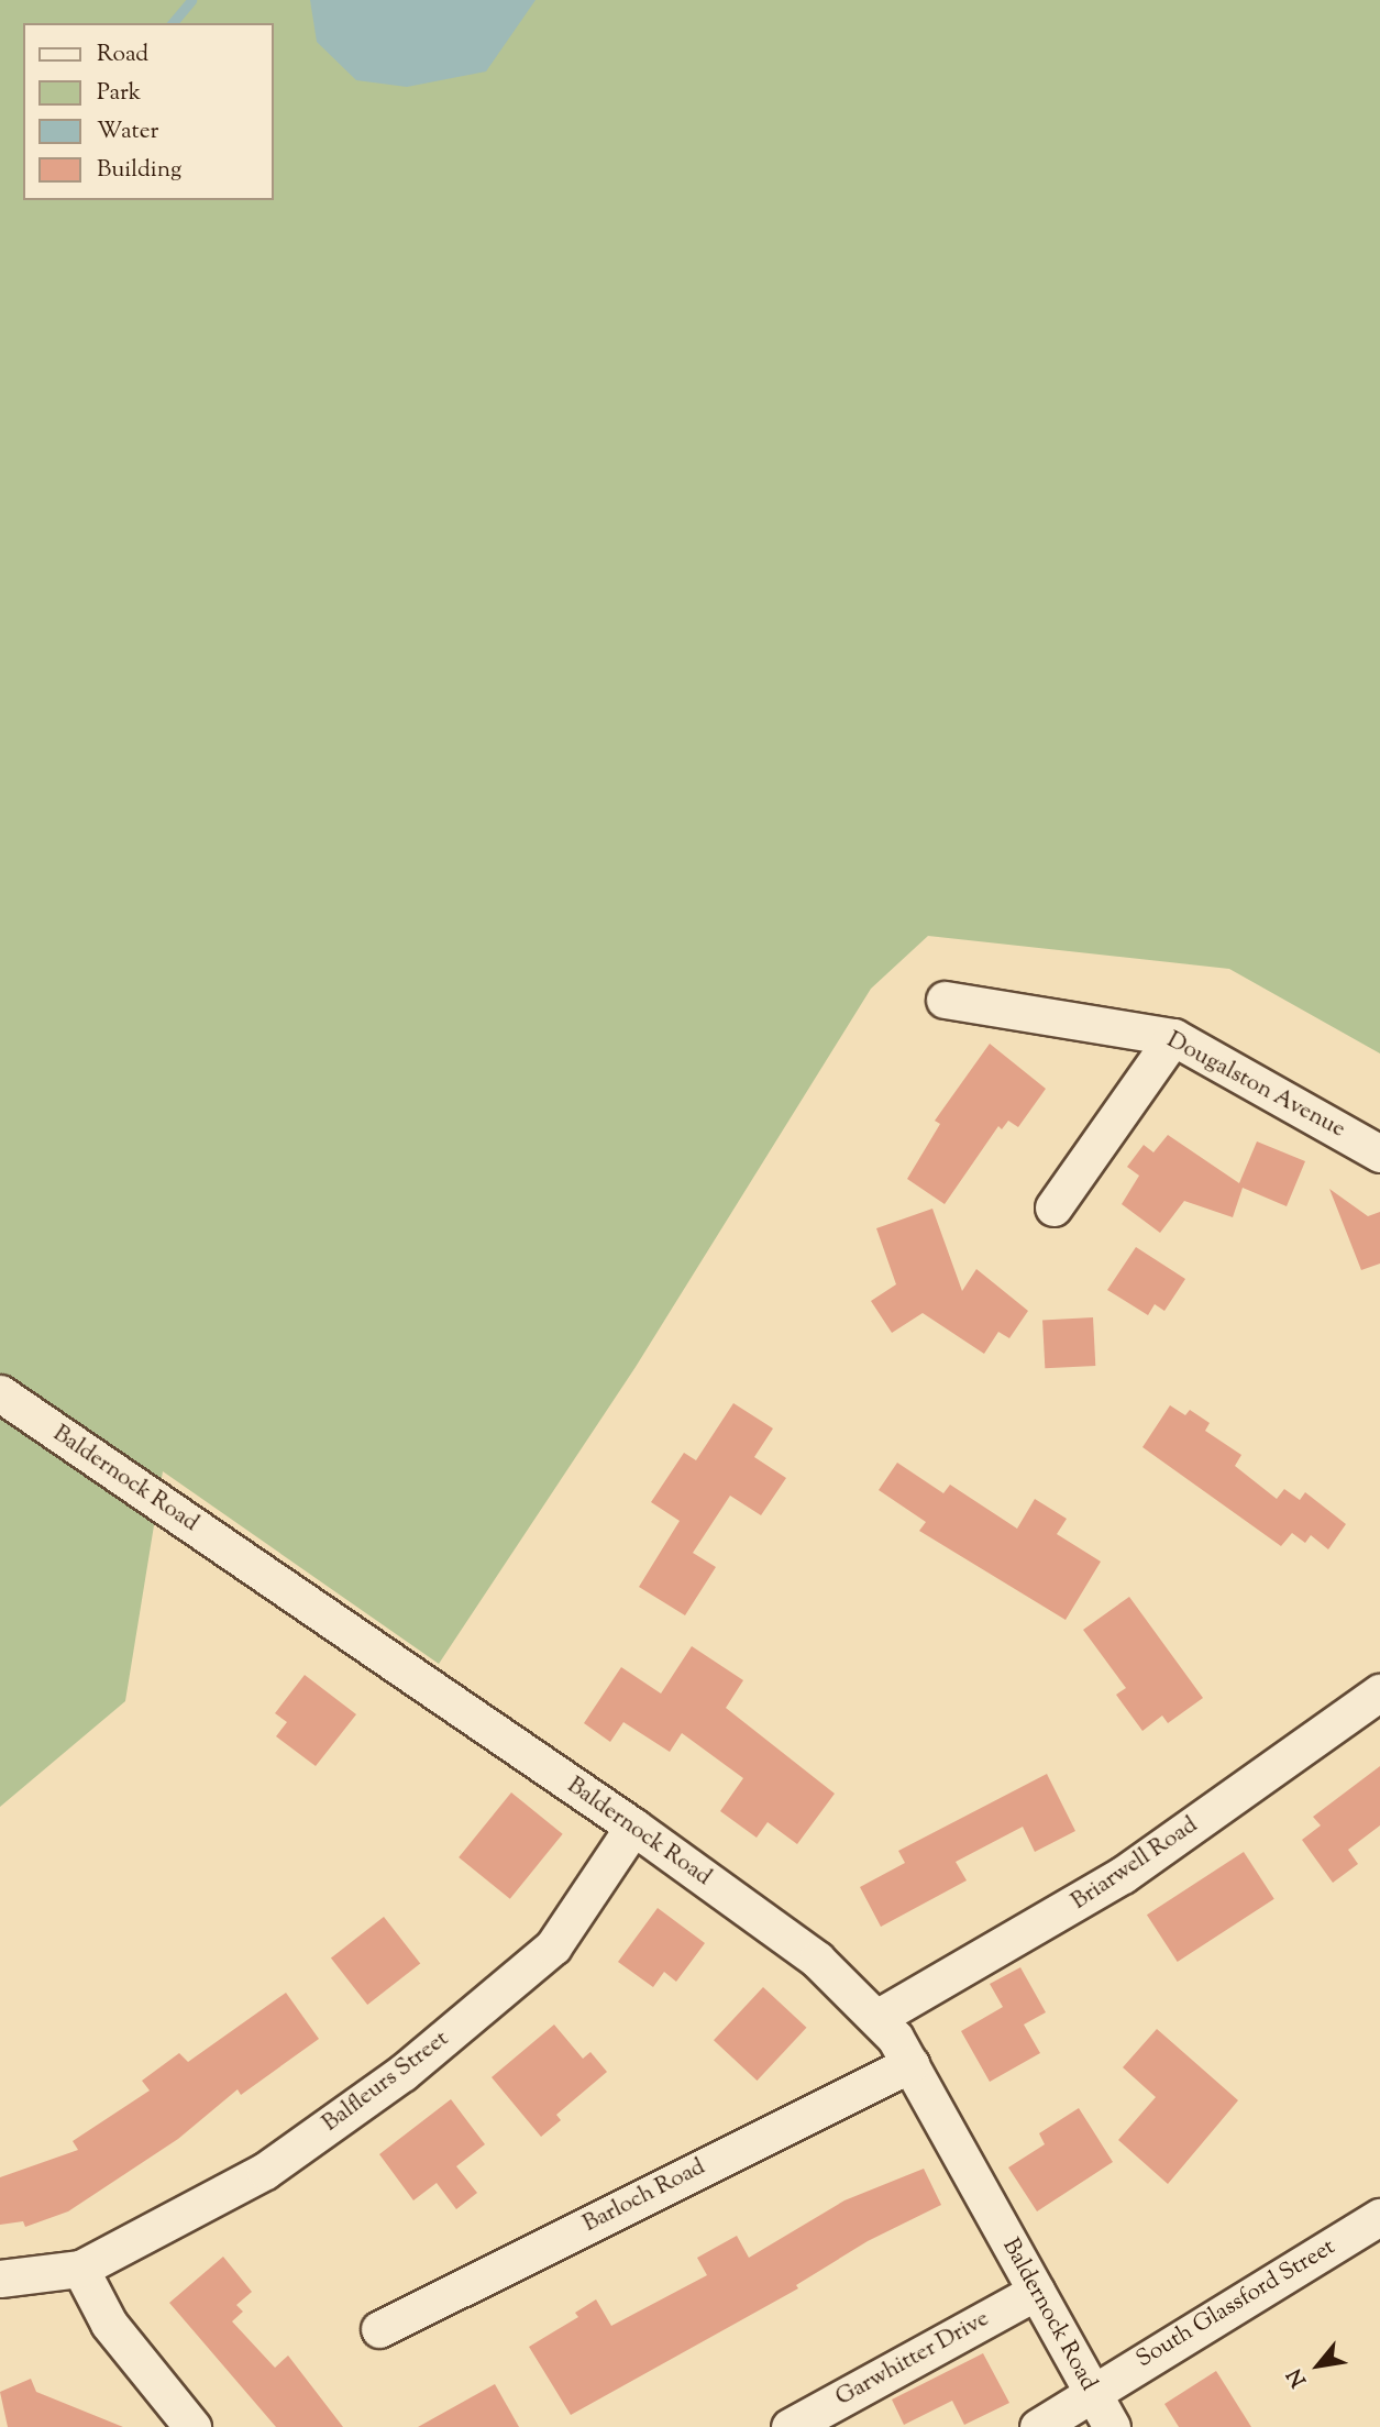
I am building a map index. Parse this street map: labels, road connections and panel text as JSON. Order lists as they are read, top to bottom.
{
  "streets": {
    "street": [
      "Dougalston Avenue",
      "Baldernock Road",
      "Briarwell Road",
      "Balfleurs Street",
      "Barloch Road",
      "South Glassford Street",
      "Garwhitter Drive"
    ]
  },
  "crossings": [
    ["Baldernock Road", "Briarwell Road"],
    ["Baldernock Road", "Balfleurs Street"],
    ["Baldernock Road", "Barloch Road"],
    ["Baldernock Road", "South Glassford Street"],
    ["Baldernock Road", "Garwhitter Drive"]
  ],
  "legend": [
    "Road",
    "Park",
    "Water",
    "Building"
  ],
  "north": "bottom left"
}
